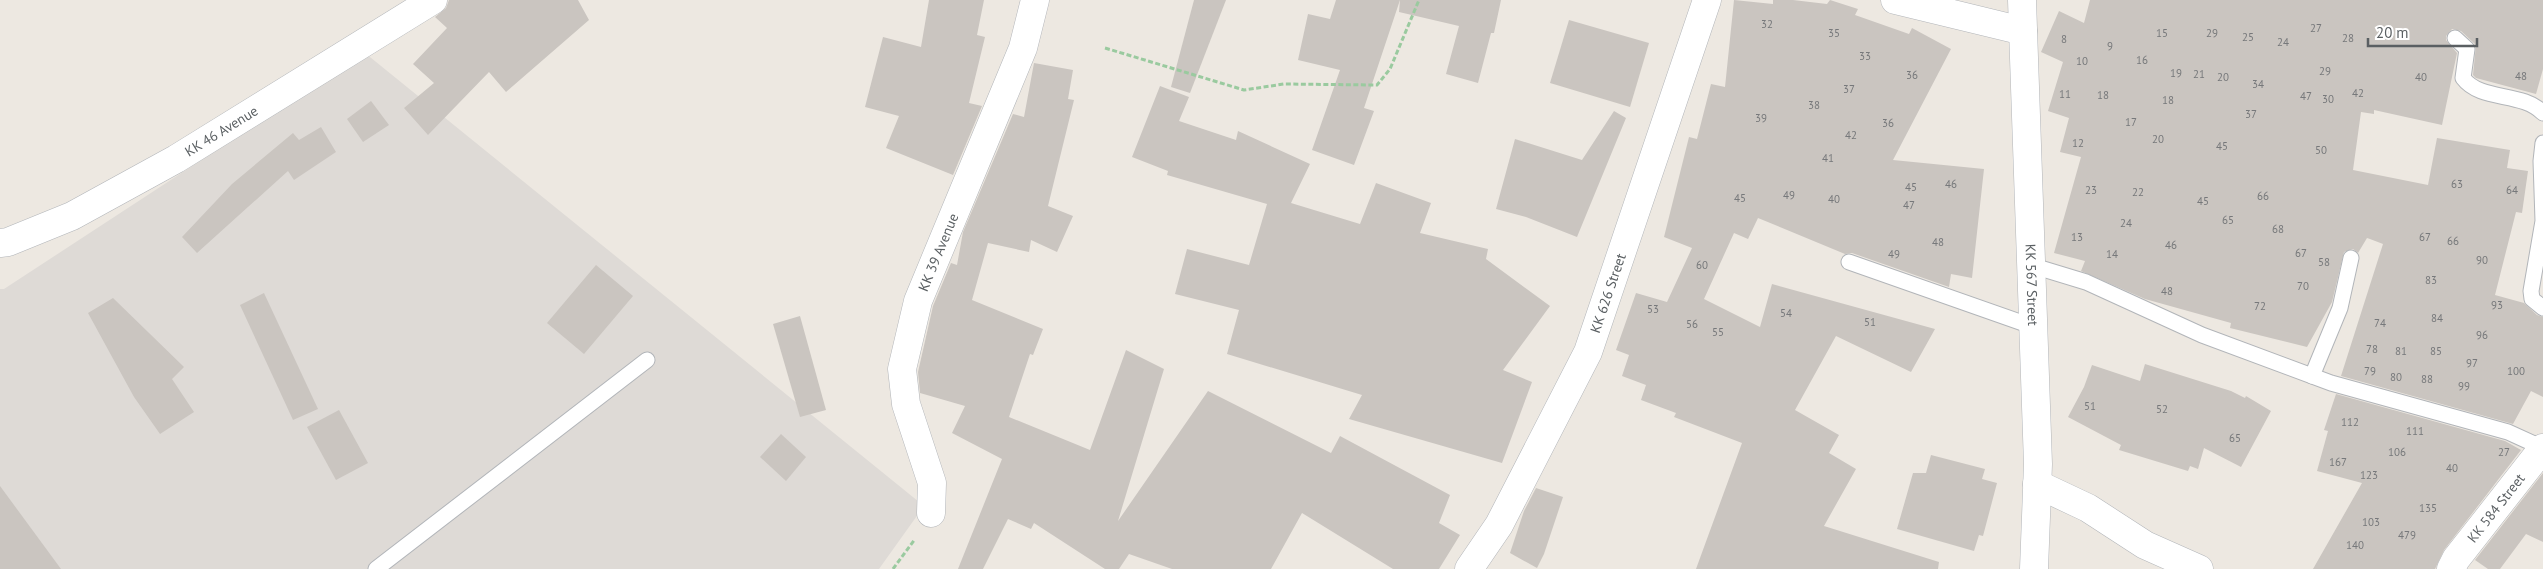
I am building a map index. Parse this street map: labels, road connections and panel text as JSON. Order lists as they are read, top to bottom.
{
  "streets": {
    "street": [
      "KK 46 Avenue",
      "KK 39 Avenue",
      "KK 567 Street",
      "KK 626 Street",
      "KK 584 Street"
    ]
  },
  "house_numbers": [
    "32",
    "27",
    "35",
    "15",
    "29",
    "25",
    "28",
    "8",
    "24",
    "9",
    "33",
    "16",
    "10",
    "29",
    "19",
    "21",
    "36",
    "48",
    "20",
    "40",
    "34",
    "37",
    "42",
    "11",
    "18",
    "47",
    "30",
    "18",
    "38",
    "37",
    "39",
    "17",
    "36",
    "42",
    "20",
    "12",
    "45",
    "50",
    "41",
    "46",
    "63",
    "45",
    "23",
    "64",
    "22",
    "49",
    "66",
    "45",
    "40",
    "45",
    "47",
    "65",
    "24",
    "68",
    "13",
    "67",
    "66",
    "48",
    "46",
    "67",
    "49",
    "14",
    "90",
    "58",
    "60",
    "83",
    "70",
    "48",
    "93",
    "72",
    "53",
    "54",
    "84",
    "51",
    "74",
    "56",
    "55",
    "96",
    "78",
    "81",
    "85",
    "97",
    "79",
    "100",
    "80",
    "88",
    "99",
    "51",
    "52",
    "112",
    "111",
    "65",
    "106",
    "27",
    "167",
    "40",
    "123",
    "135",
    "103",
    "479",
    "140"
  ],
  "scale_bar": "20 m"
}
